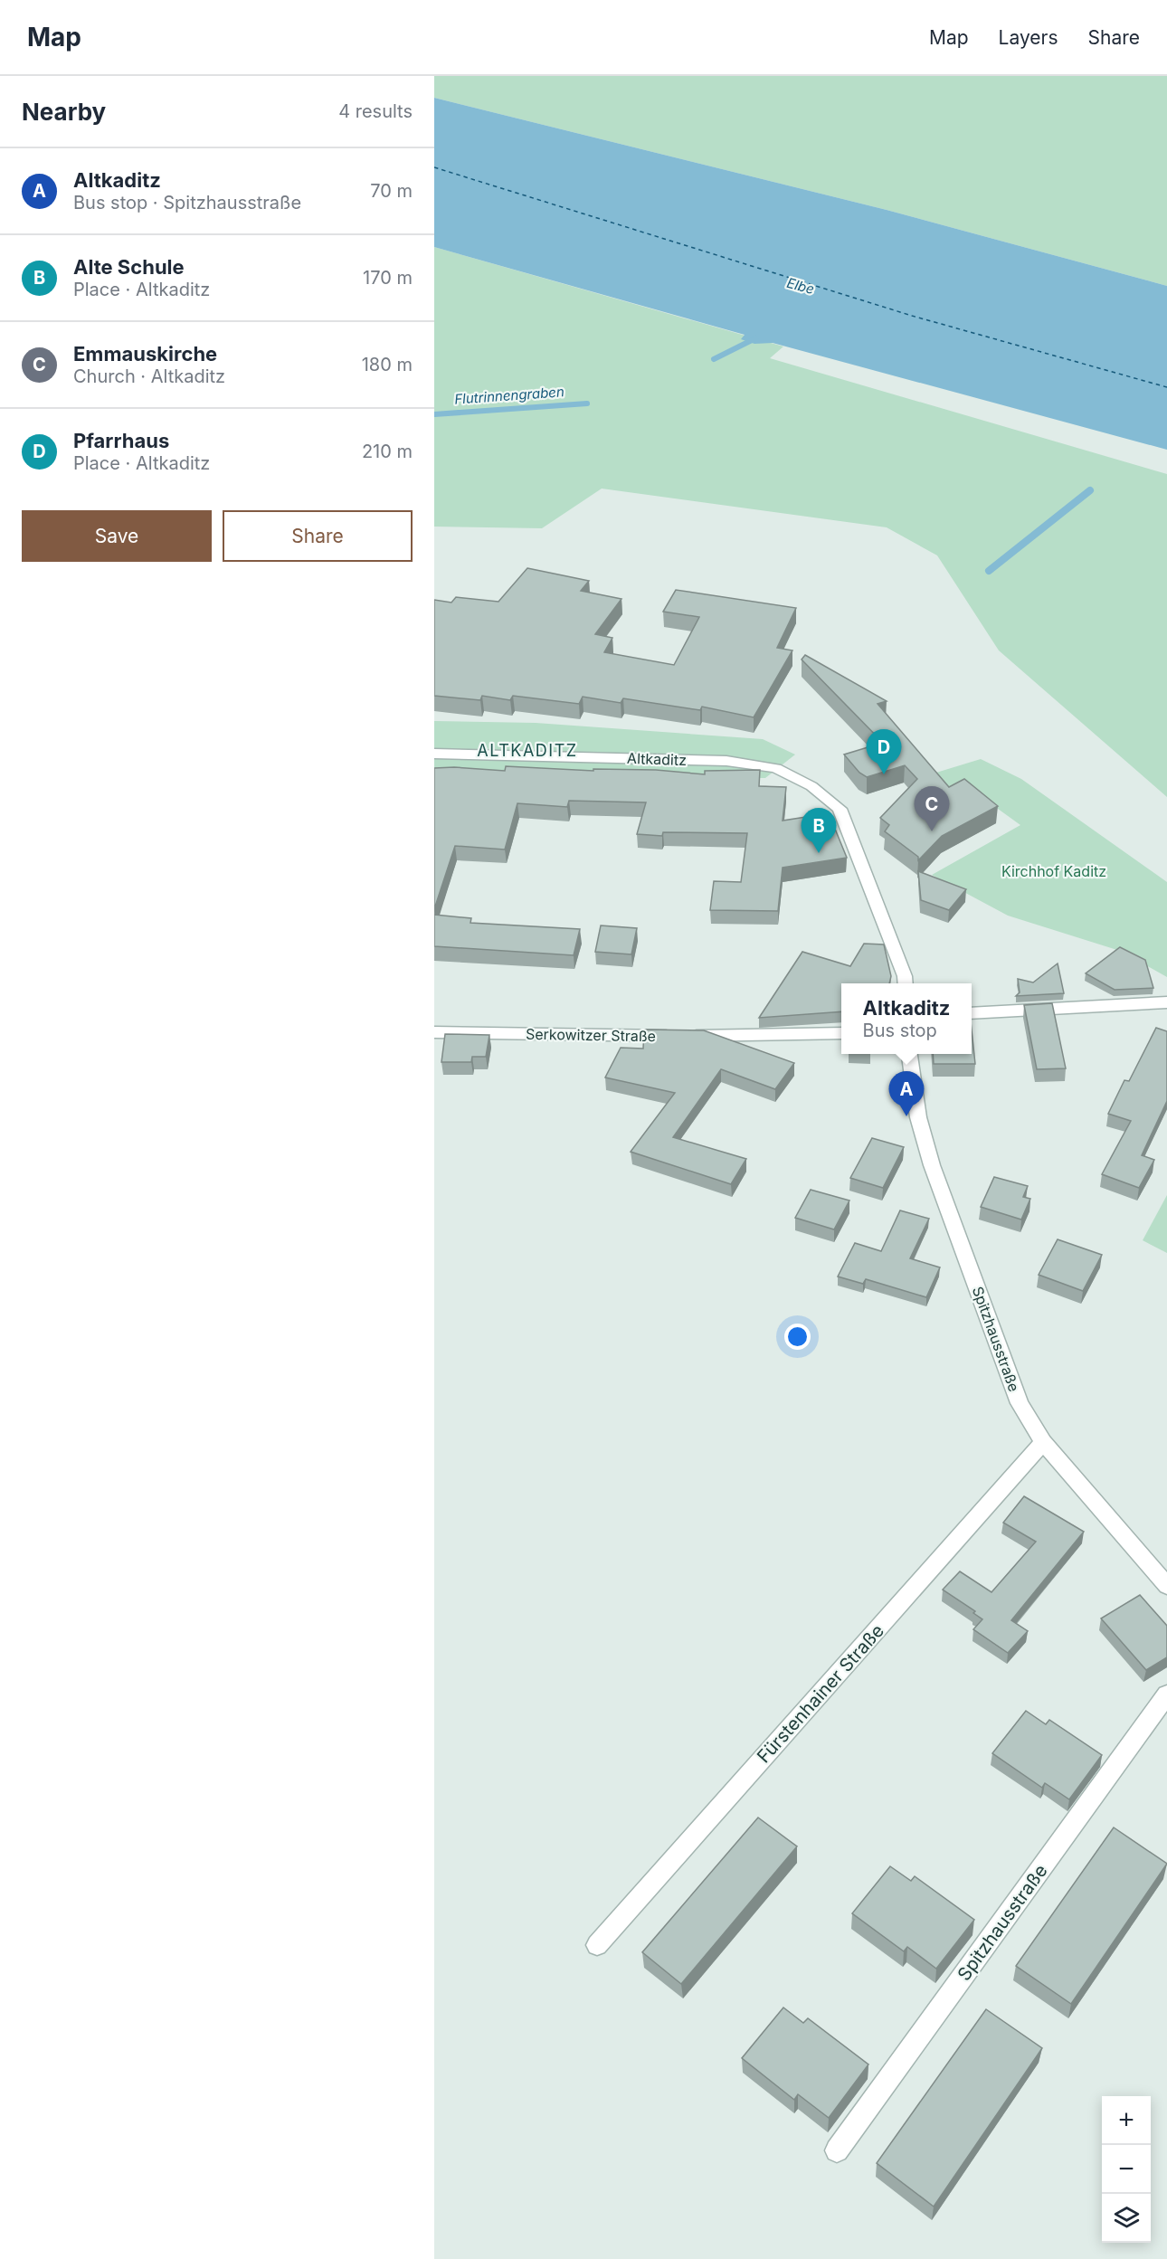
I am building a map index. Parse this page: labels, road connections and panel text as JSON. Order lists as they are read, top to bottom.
{
  "streets": {
    "street": [
      "Altkaditz",
      "Serkowitzer Straße",
      "Spitzhausstraße",
      "Fürstenhainer Straße"
    ]
  },
  "crossings": [
    ["Spitzhausstraße", "Fürstenhainer Straße"]
  ],
  "districts": ["ALTKADITZ"],
  "water": ["Elbe", "Flutrinnengraben"],
  "parks": ["Kirchhof Kaditz"],
  "page": {
    "header": "Map",
    "nav": ["Map", "Layers", "Share"],
    "heading": ["Nearby", "4 results"],
    "list": [
      {
        "mark": "A",
        "name": "Altkaditz",
        "note": "Bus stop · Spitzhausstraße",
        "value": "70 m"
      },
      {
        "mark": "B",
        "name": "Alte Schule",
        "note": "Place · Altkaditz",
        "value": "170 m"
      },
      {
        "mark": "C",
        "name": "Emmauskirche",
        "note": "Church · Altkaditz",
        "value": "180 m"
      },
      {
        "mark": "D",
        "name": "Pfarrhaus",
        "note": "Place · Altkaditz",
        "value": "210 m"
      }
    ],
    "buttons": ["Save", "Share"],
    "pins": [
      "D",
      "C",
      "B",
      "A"
    ],
    "popup": ["Altkaditz", "Bus stop"],
    "map_buttons": ["+", "−"]
  }
}
